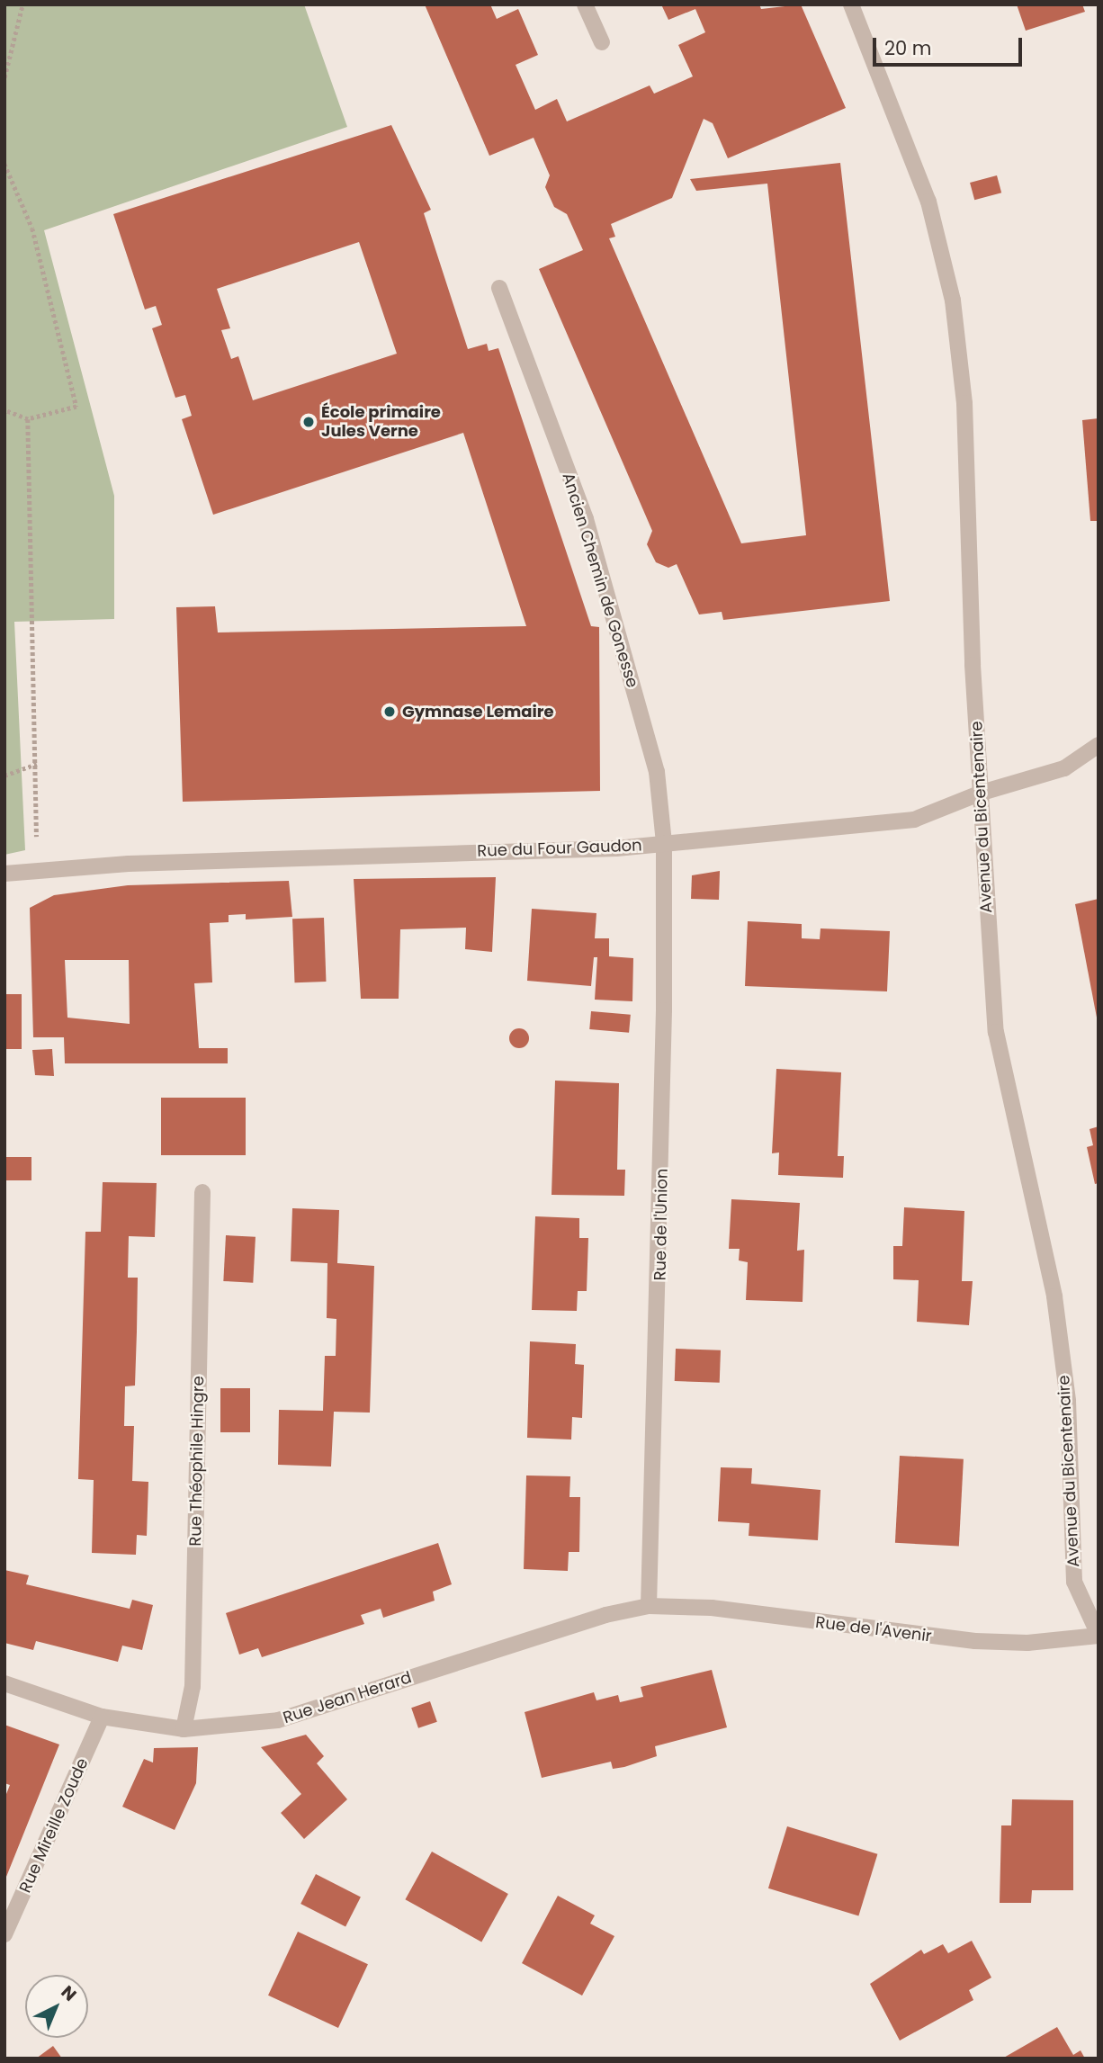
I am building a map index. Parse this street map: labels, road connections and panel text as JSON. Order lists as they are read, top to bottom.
{
  "streets": {
    "street": [
      "Ancien Chemin de Gonesse",
      "Avenue du Bicentenaire",
      "Rue du Four Gaudon",
      "Rue de l'Union",
      "Rue Théophile Hingre",
      "Rue de l'Avenir",
      "Rue Jean Herard",
      "Rue Mireille Zoude"
    ]
  },
  "crossings": [
    ["Ancien Chemin de Gonesse", "Rue du Four Gaudon"],
    ["Ancien Chemin de Gonesse", "Rue de l'Union"],
    ["Avenue du Bicentenaire", "Rue du Four Gaudon"],
    ["Avenue du Bicentenaire", "Rue de l'Avenir"],
    ["Rue du Four Gaudon", "Rue de l'Union"],
    ["Rue de l'Union", "Rue de l'Avenir"],
    ["Rue de l'Union", "Rue Jean Herard"],
    ["Rue Théophile Hingre", "Rue Jean Herard"],
    ["Rue de l'Avenir", "Rue Jean Herard"],
    ["Rue Jean Herard", "Rue Mireille Zoude"]
  ],
  "places": ["École primaire Jules Verne", "Gymnase Lemaire"],
  "scale_bar": "20 m",
  "north": "top right"
}
